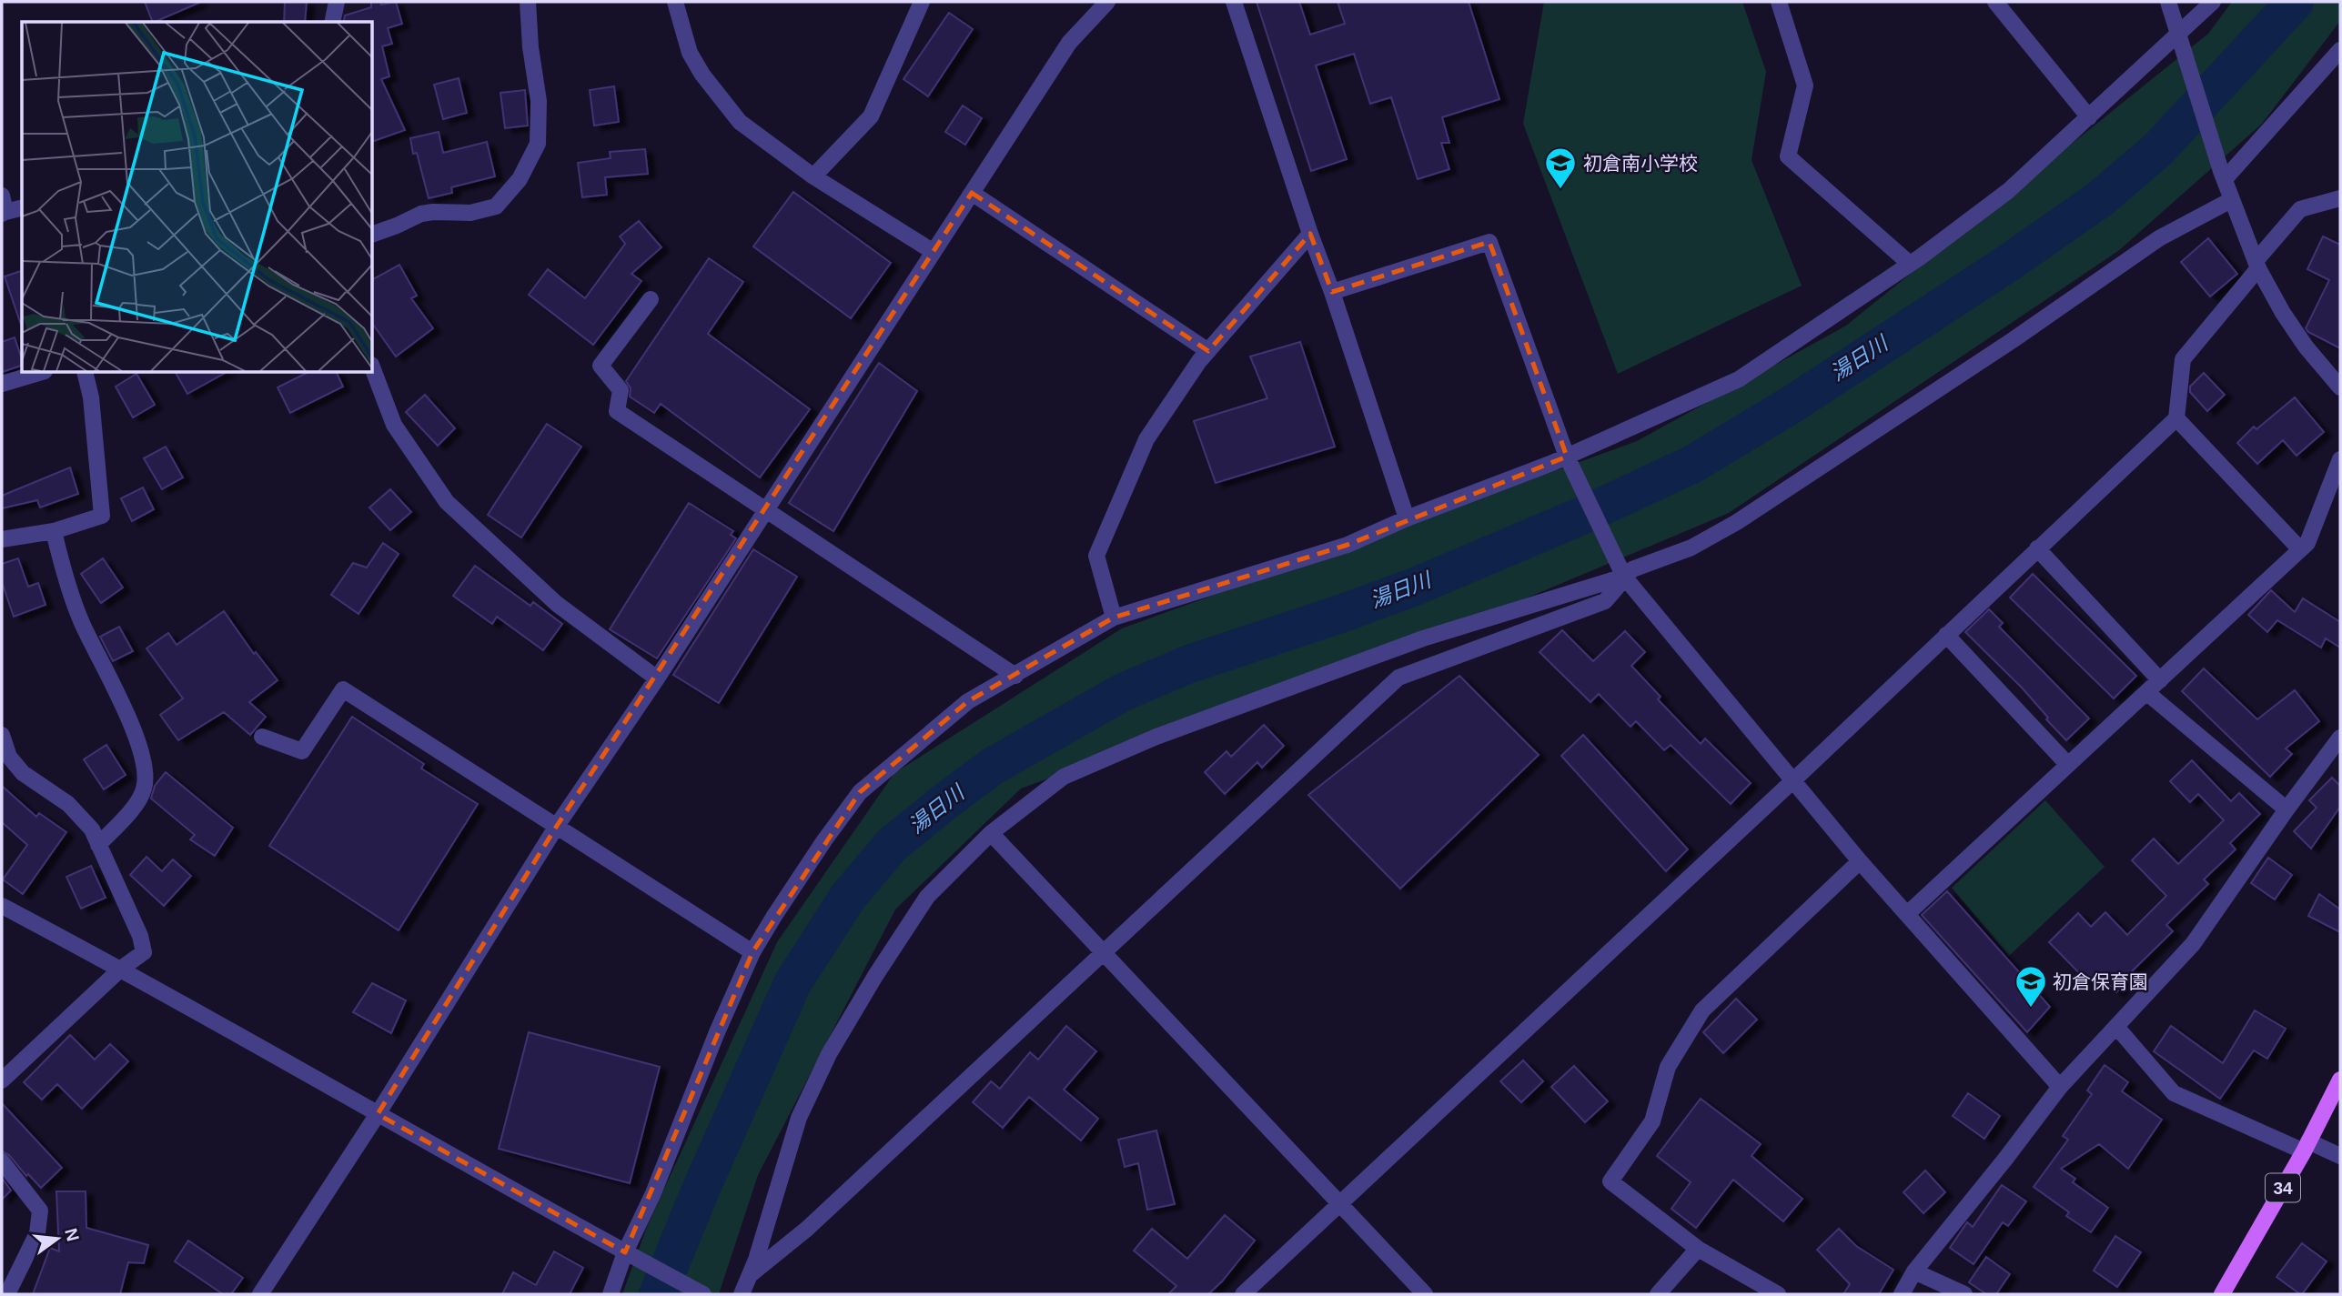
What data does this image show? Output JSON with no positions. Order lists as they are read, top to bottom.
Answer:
{
  "streets": {
    "main road": ["34"]
  },
  "water": ["湯日川"],
  "places": {
    "school or university": ["初倉南小学校", "初倉保育園"]
  },
  "north": "right"
}
